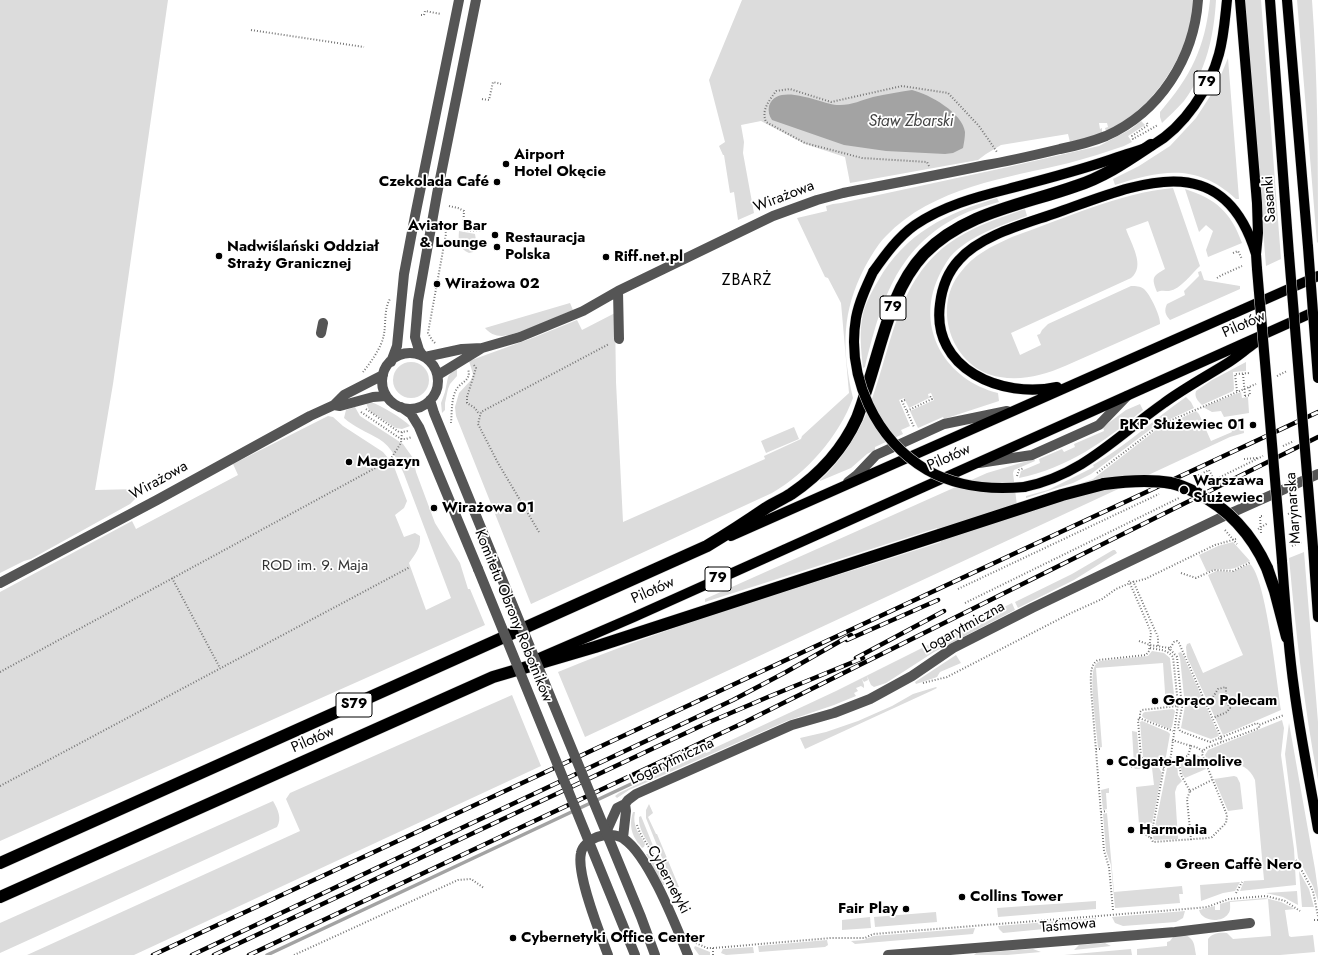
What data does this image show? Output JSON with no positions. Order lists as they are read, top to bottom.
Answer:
{
  "streets": {
    "highway": ["79", "Pilotów", "S79"],
    "main road": ["Sasanki", "Marynarska"],
    "street": [
      "Wirażowa",
      "Komitetu Obrony Robotników",
      "Logarytmiczna",
      "Cybernetyki",
      "Taśmowa"
    ]
  },
  "crossings": [
    ["79", "Pilotów"],
    ["Wirażowa", "Komitetu Obrony Robotników"],
    ["Sasanki", "Marynarska"],
    ["Logarytmiczna", "Cybernetyki"]
  ],
  "districts": ["ZBARŻ"],
  "water": ["Staw Zbarski"],
  "parks": ["ROD im. 9. Maja"],
  "places": [
    "Airport Hotel Okęcie",
    "Czekolada Café",
    "Aviator Bar & Lounge",
    "Restauracja Polska",
    "Nadwiślański Oddział Straży Granicznej",
    "Riff.net.pl",
    "Wirażowa 02",
    "PKP Służewiec 01",
    "Magazyn",
    "Warszawa Służewiec",
    "Wirażowa 01",
    "Gorąco Polecam",
    "Colgate-Palmolive",
    "Harmonia",
    "Green Caffè Nero",
    "Collins Tower",
    "Fair Play",
    "Cybernetyki Office Center"
  ]
}
